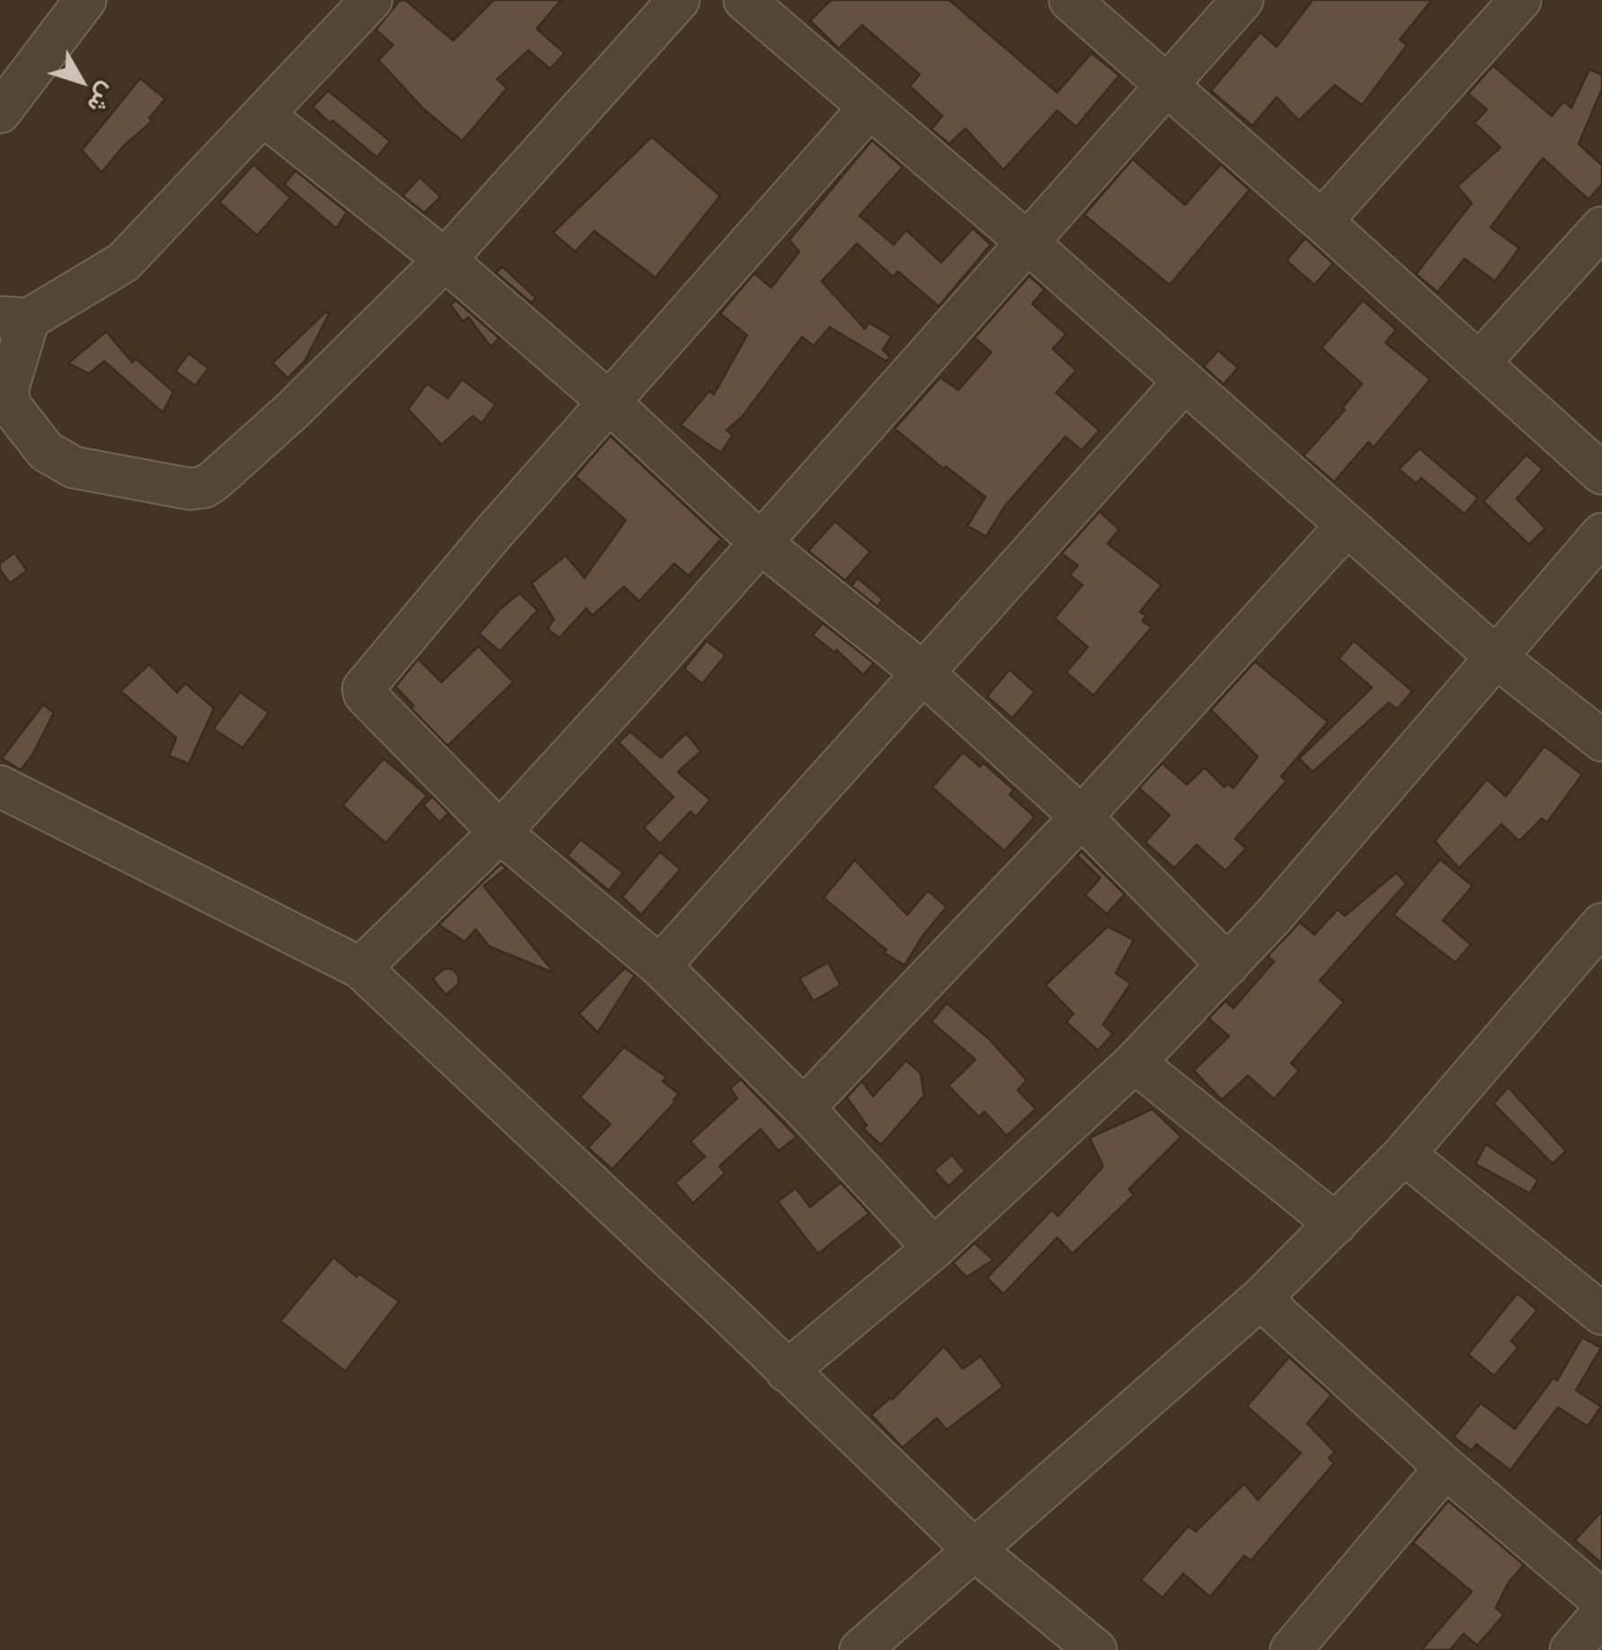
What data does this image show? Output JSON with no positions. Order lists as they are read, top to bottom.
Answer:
{
  "north": "bottom right"
}
